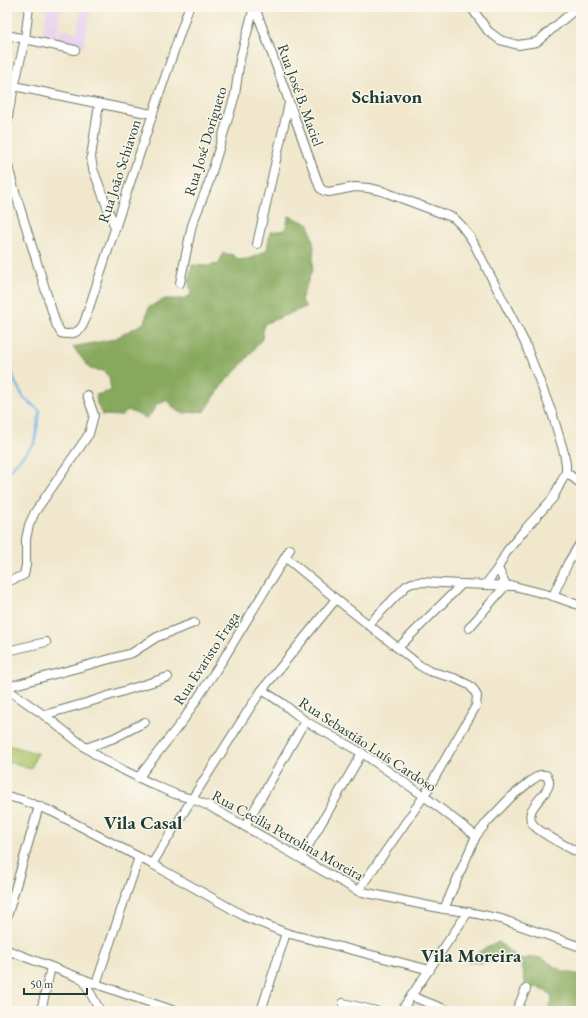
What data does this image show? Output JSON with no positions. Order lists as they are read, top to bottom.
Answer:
{
  "streets": {
    "street": [
      "Rua José B. Maciel",
      "Rua José Dorigueto",
      "Rua João Schiavon",
      "Rua Evaristo Fraga",
      "Rua Sebastião Luís Cardoso",
      "Rua Cecilia Petrolina Moreira"
    ]
  },
  "crossings": [
    ["Rua José B. Maciel", "Rua José Dorigueto"],
    ["Rua Evaristo Fraga", "Rua Cecilia Petrolina Moreira"]
  ],
  "districts": ["Schiavon", "Vila Casal", "Vila Moreira"],
  "scale_bar": "50 m"
}
